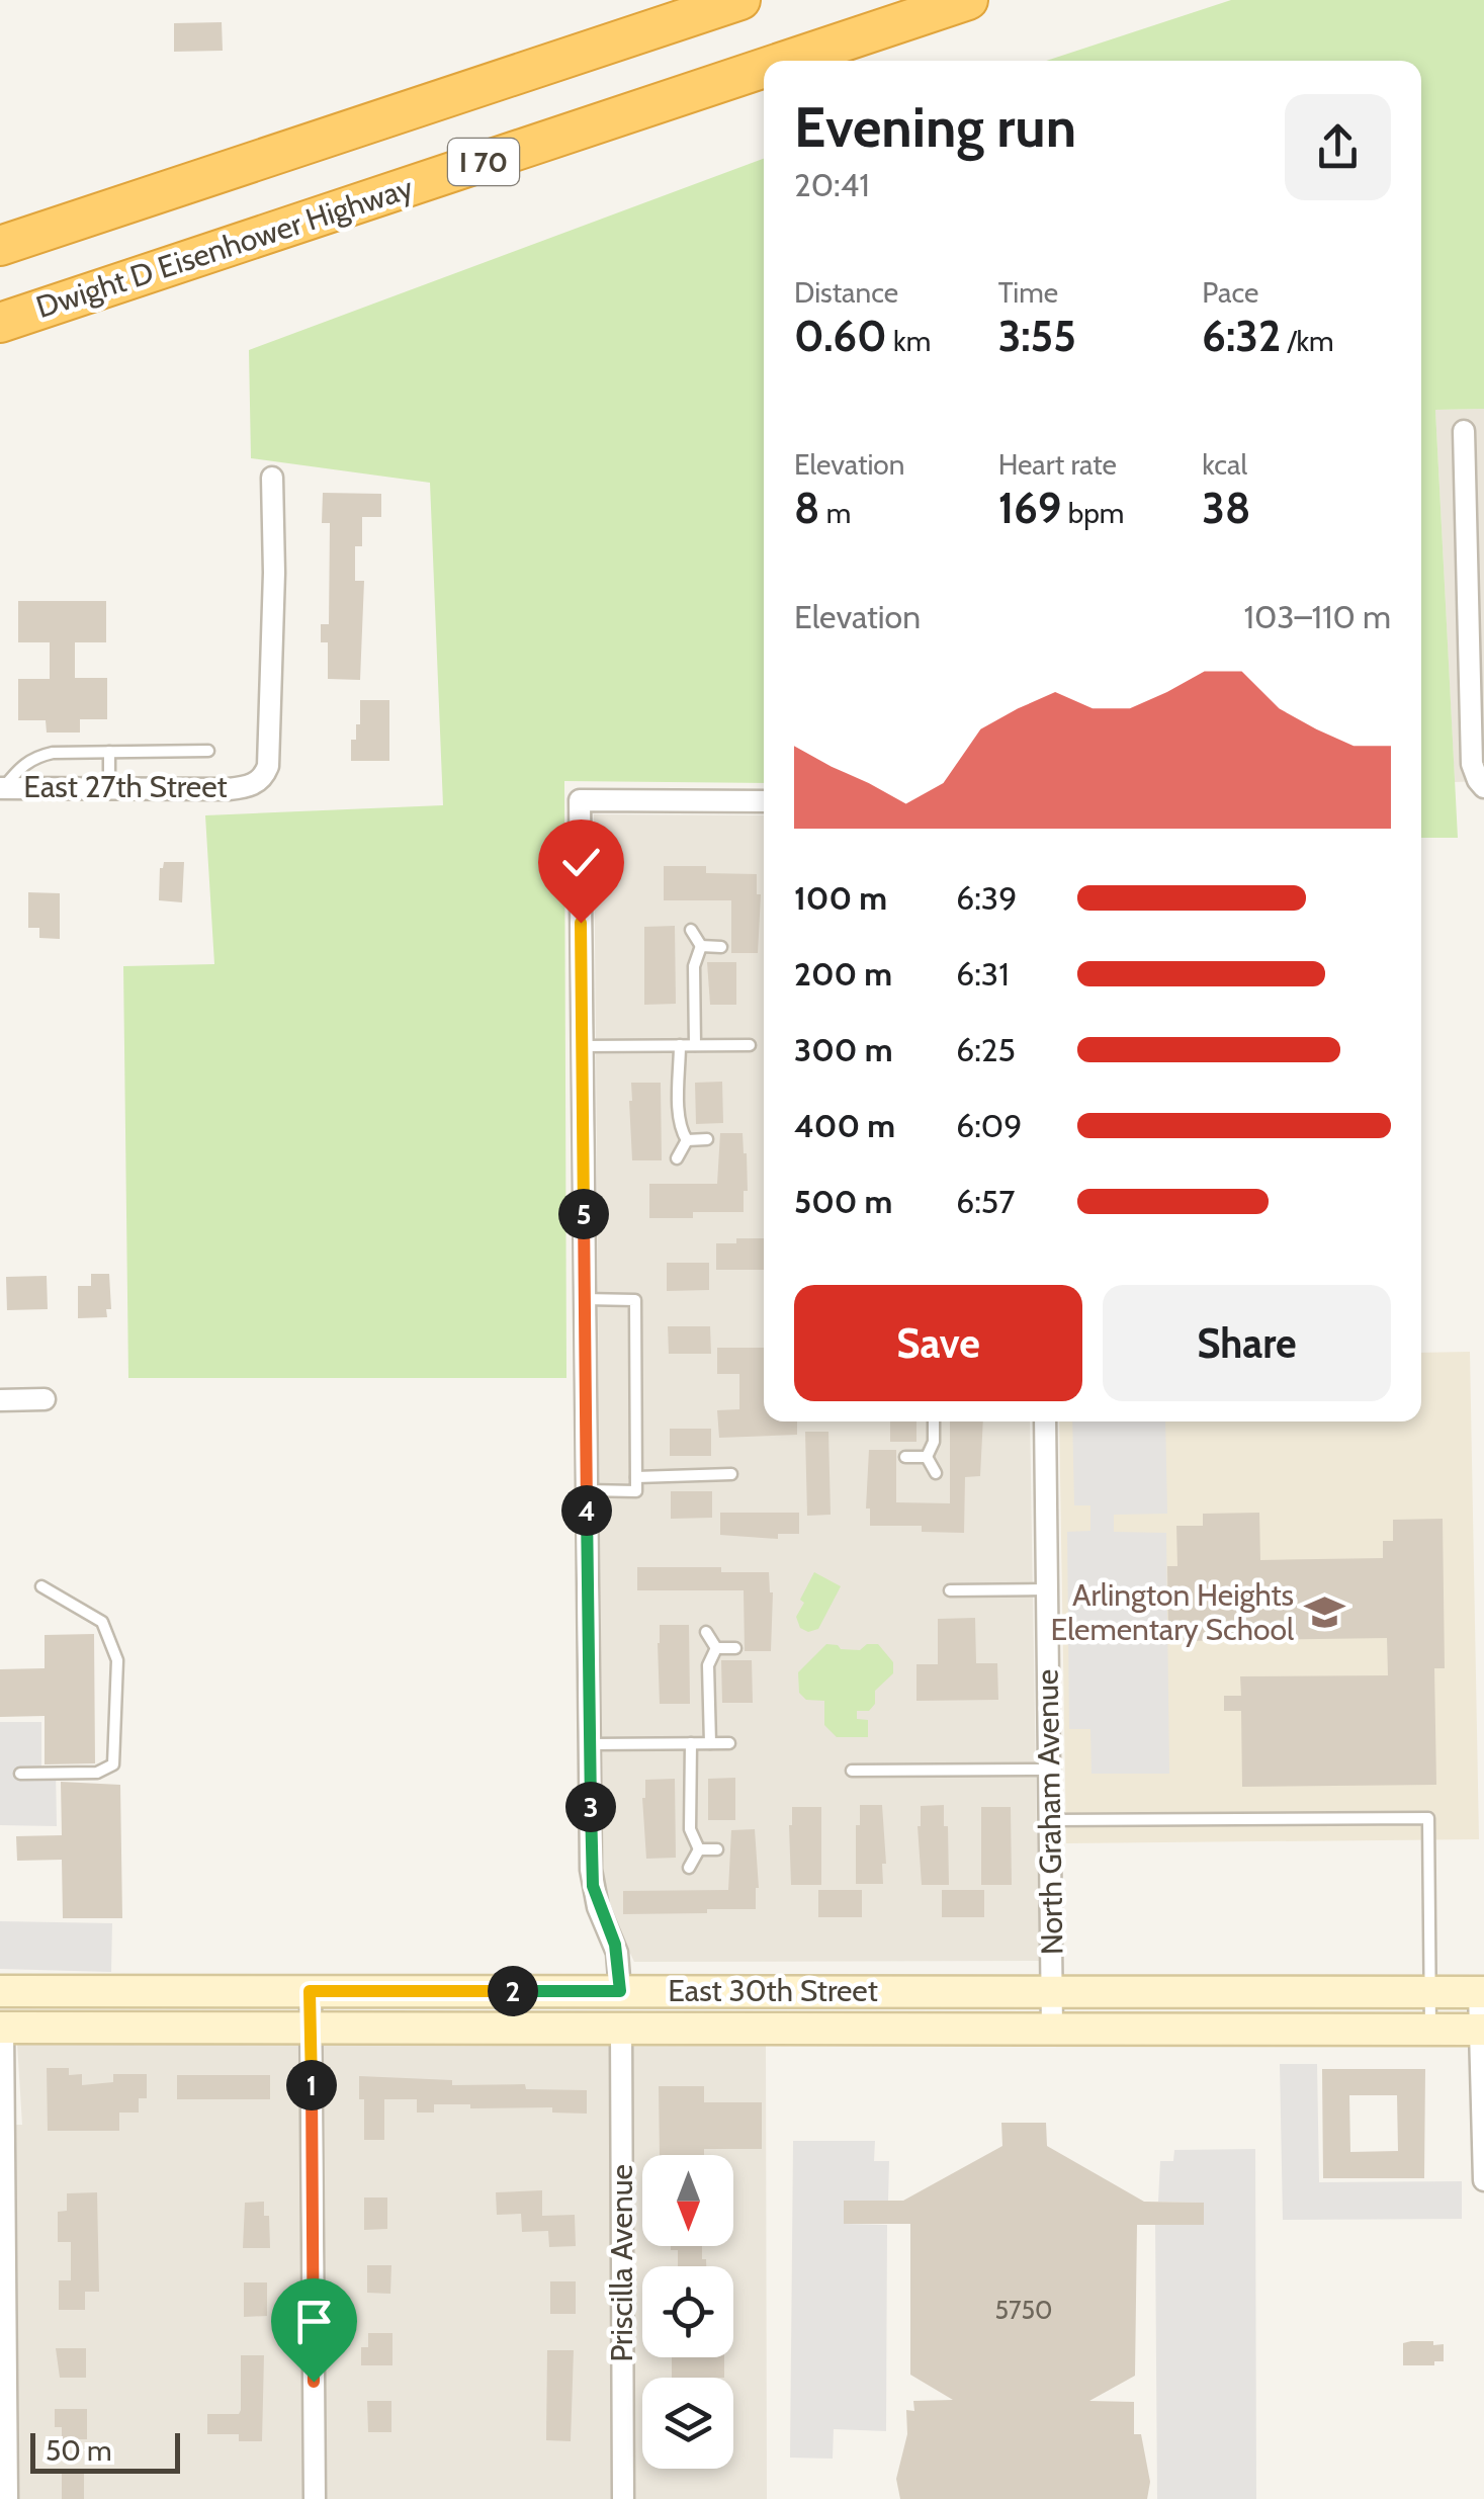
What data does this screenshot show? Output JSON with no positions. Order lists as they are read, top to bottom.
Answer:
{
  "streets": {
    "highway": ["I 70", "Dwight D Eisenhower Highway"],
    "main road": ["East 30th Street"],
    "street": ["East 27th Street", "North Graham Avenue", "Priscilla Avenue"]
  },
  "crossings": [
    ["North Graham Avenue", "East 30th Street"],
    ["East 30th Street", "Priscilla Avenue"]
  ],
  "places": {
    "school or university": ["Arlington Heights Elementary School"]
  },
  "house_numbers": ["5750"],
  "scale_bar": "50 m",
  "north": "bottom",
  "page": {
    "heading": ["Evening run", "20:41"],
    "stats": [
      ["Distance", "0.60 km"],
      ["Time", "3:55"],
      ["Pace", "6:32 /km"],
      ["Elevation", "8 m"],
      ["Heart rate", "169 bpm"],
      ["kcal", "38"]
    ],
    "chart": ["Elevation", "103–110 m"],
    "list": [
      {
        "name": "100 m",
        "note": "6:39"
      },
      {
        "name": "200 m",
        "note": "6:31"
      },
      {
        "name": "300 m",
        "note": "6:25"
      },
      {
        "name": "400 m",
        "note": "6:09"
      },
      {
        "name": "500 m",
        "note": "6:57"
      }
    ],
    "pins": [
      "5",
      "4",
      "3",
      "2",
      "1"
    ],
    "buttons": ["Save", "Share"],
    "scale": "50 m"
  }
}
